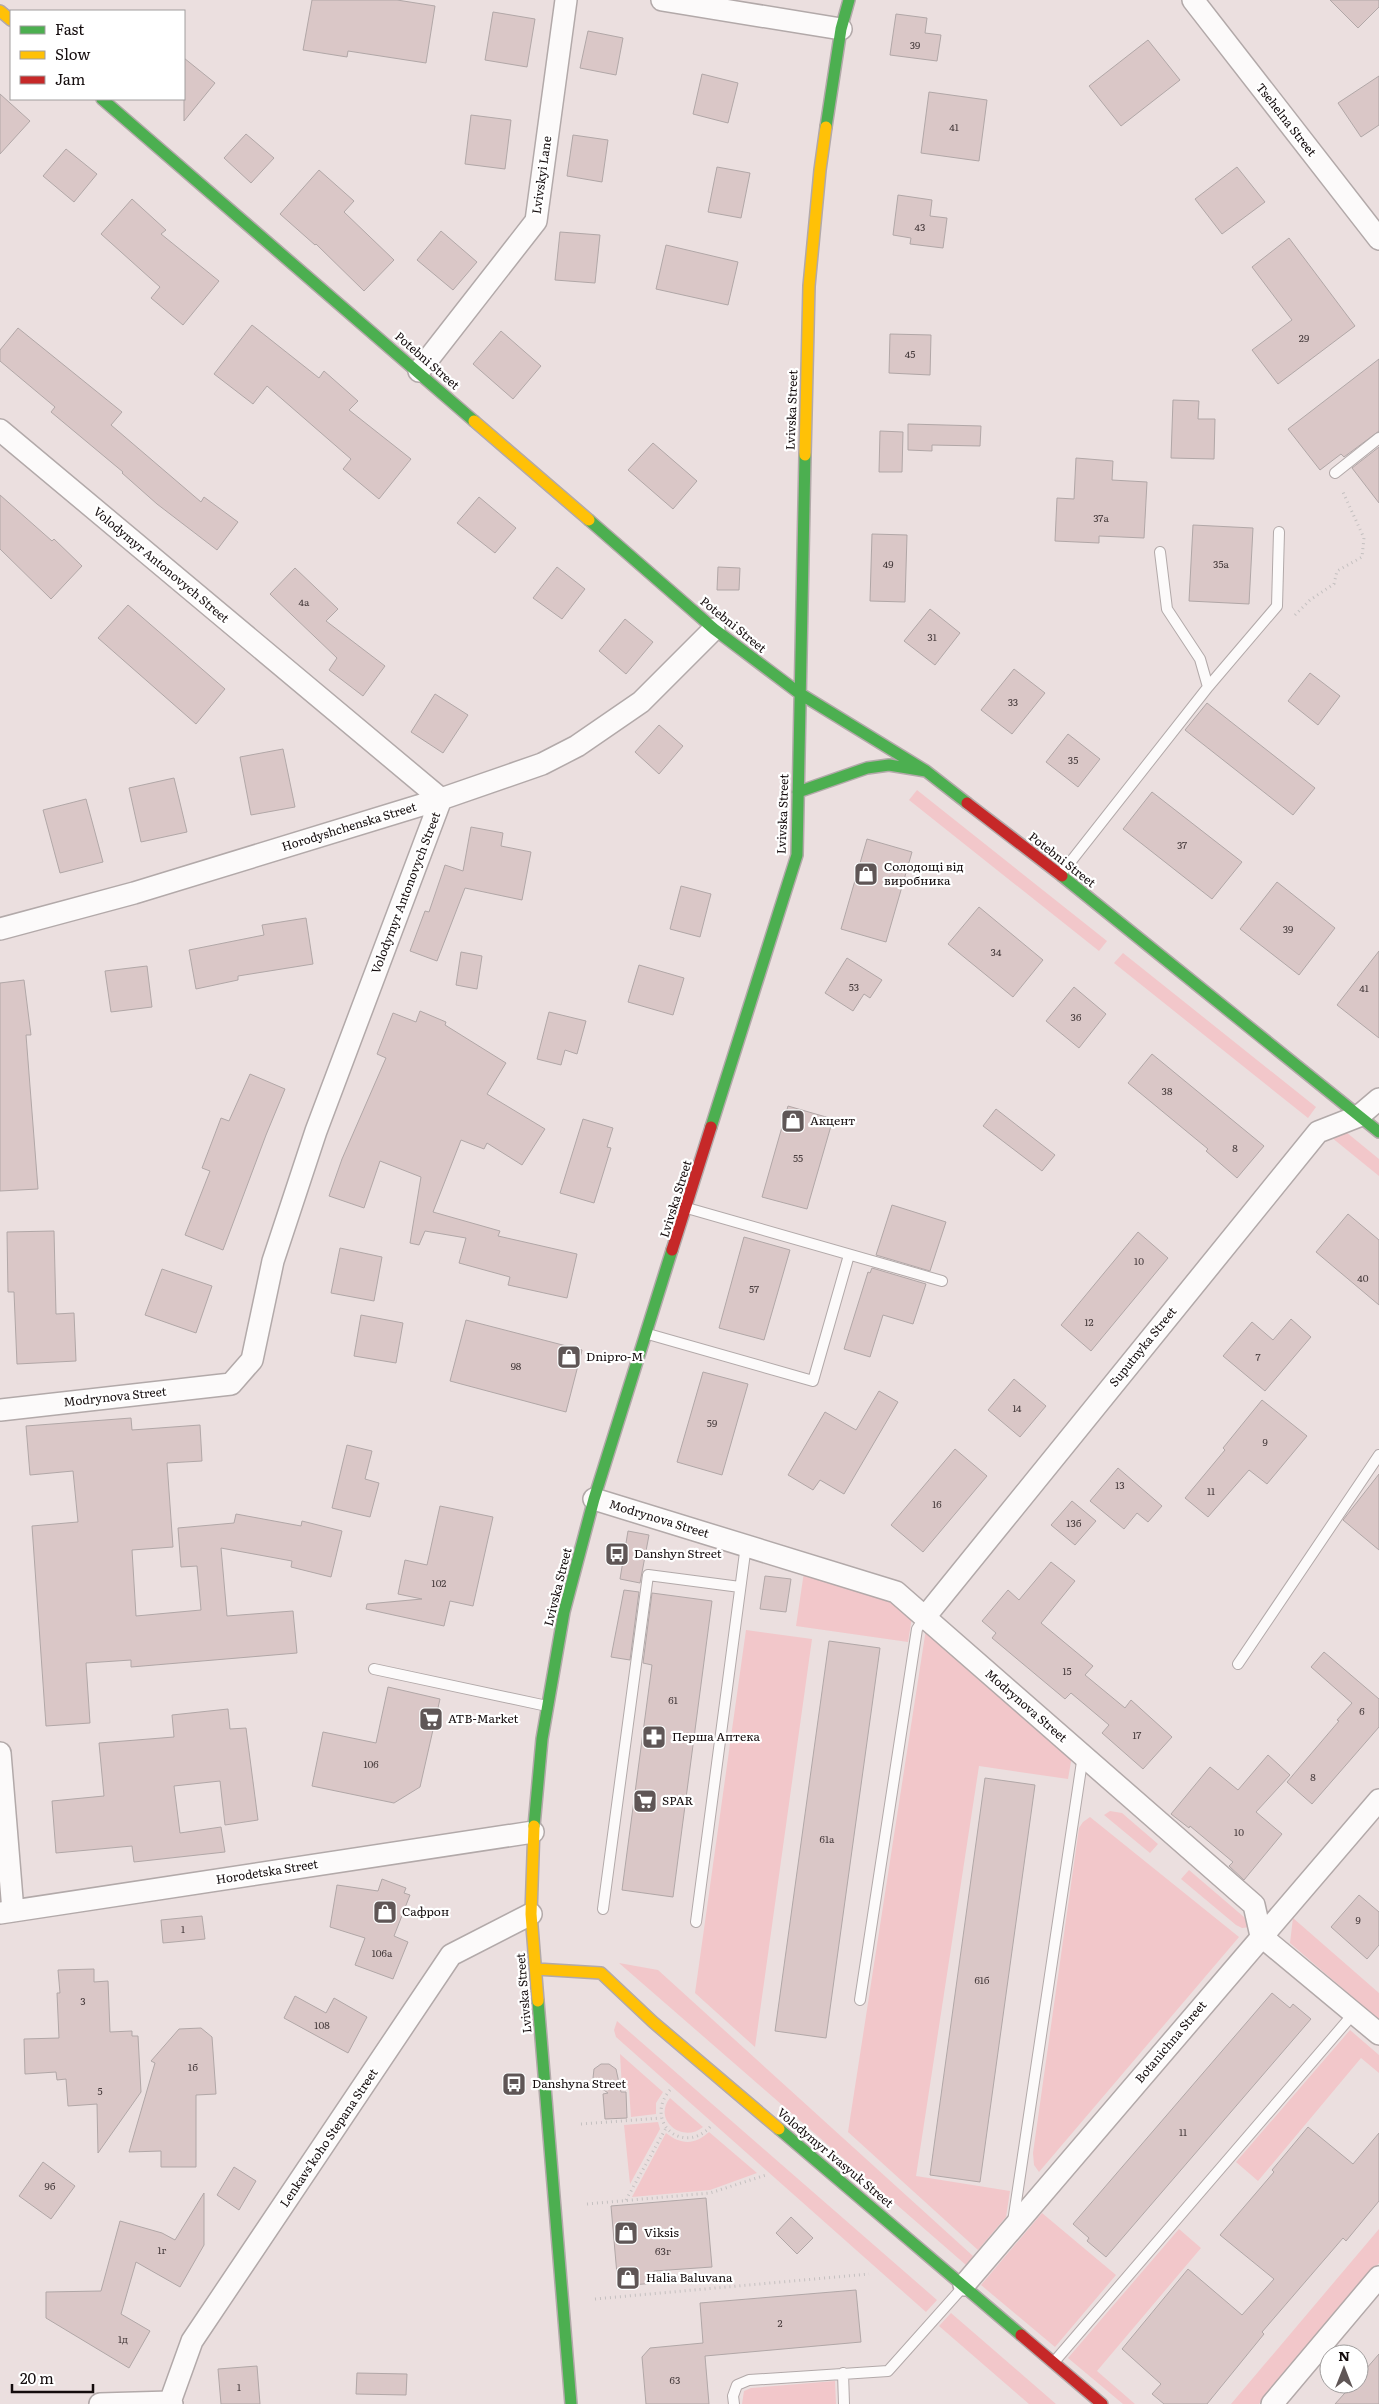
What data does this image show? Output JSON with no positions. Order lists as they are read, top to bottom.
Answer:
{
  "streets": {
    "main road": ["Potebni Street", "Lvivska Street", "Volodymyr Ivasyuk Street"],
    "street": [
      "Tsehelna Street",
      "Lvivskyi Lane",
      "Volodymyr Antonovych Street",
      "Horodyshchenska Street",
      "Suputnyka Street",
      "Modrynova Street",
      "Horodetska Street",
      "Botanichna Street",
      "Lenkavsʹkoho Stepana Street"
    ]
  },
  "crossings": [
    ["Lvivskyi Lane", "Potebni Street"],
    ["Potebni Street", "Lvivska Street"],
    ["Potebni Street", "Horodyshchenska Street"],
    ["Potebni Street", "Suputnyka Street"],
    ["Lvivska Street", "Modrynova Street"],
    ["Lvivska Street", "Horodetska Street"],
    ["Lvivska Street", "Lenkavsʹkoho Stepana Street"],
    ["Lvivska Street", "Volodymyr Ivasyuk Street"],
    ["Volodymyr Antonovych Street", "Horodyshchenska Street"],
    ["Volodymyr Antonovych Street", "Modrynova Street"],
    ["Suputnyka Street", "Modrynova Street"],
    ["Modrynova Street", "Botanichna Street"],
    ["Botanichna Street", "Volodymyr Ivasyuk Street"]
  ],
  "places": {
    "shop": [
      "Солодощі від виробника",
      "Акцент",
      "Dnipro-M",
      "Сафрон",
      "Viksis",
      "Halia Baluvana"
    ],
    "bus stop": ["Danshyn Street", "Danshyna Street"],
    "supermarket": ["ATB-Market", "SPAR"],
    "pharmacy": ["Перша Аптека"]
  },
  "house_numbers": [
    "39",
    "41",
    "43",
    "29",
    "45",
    "37а",
    "49",
    "35а",
    "4а",
    "31",
    "33",
    "35",
    "37",
    "39",
    "34",
    "53",
    "41",
    "36",
    "38",
    "8",
    "55",
    "10",
    "40",
    "57",
    "12",
    "7",
    "98",
    "14",
    "59",
    "9",
    "13",
    "11",
    "16",
    "13б",
    "102",
    "15",
    "61",
    "6",
    "17",
    "106",
    "8",
    "10",
    "61а",
    "9",
    "1",
    "106а",
    "61б",
    "3",
    "108",
    "1б",
    "5",
    "11",
    "9б",
    "1г",
    "63г",
    "2",
    "1д",
    "63",
    "1"
  ],
  "legend": ["Fast", "Slow", "Jam"],
  "scale_bar": "20 m",
  "north": "top"
}
